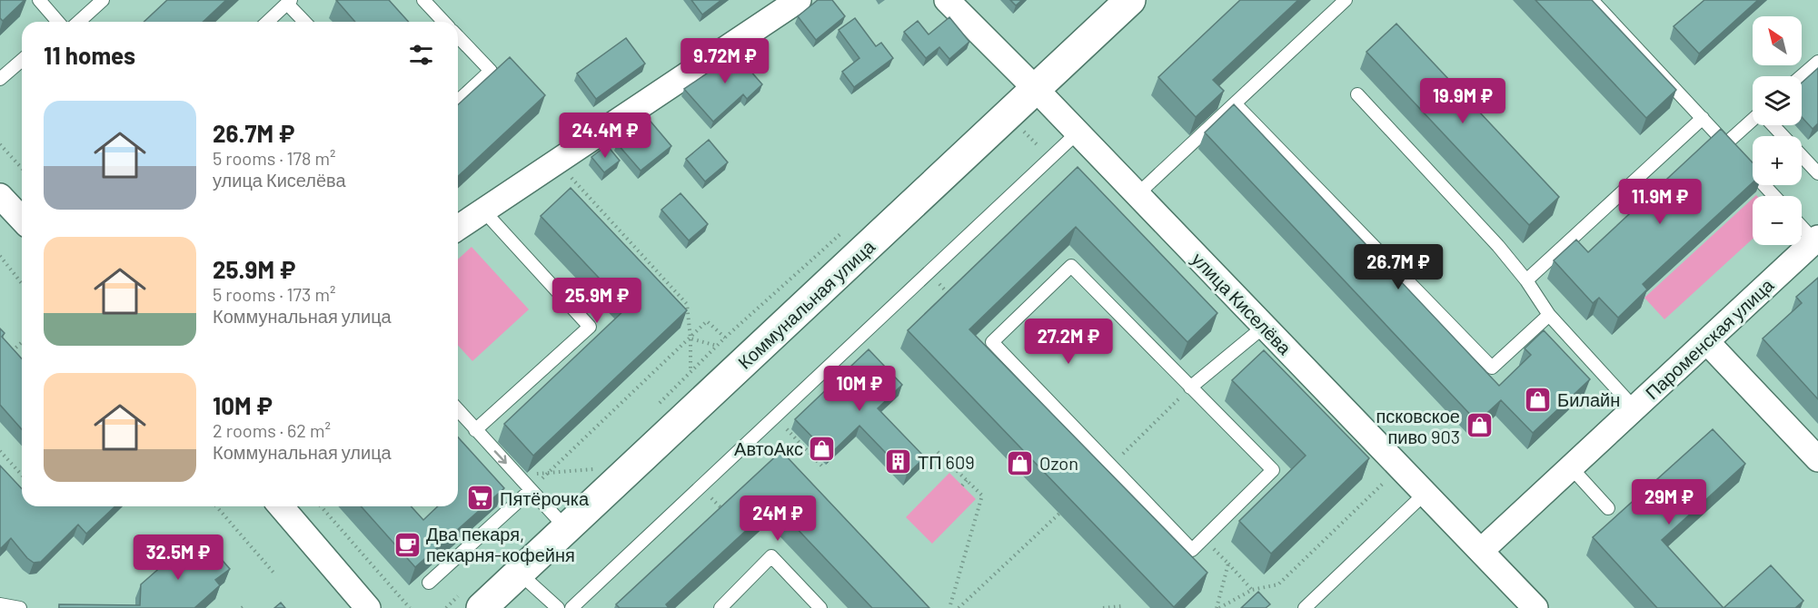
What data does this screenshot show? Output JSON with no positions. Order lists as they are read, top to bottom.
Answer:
{
  "streets": {
    "main road": ["Коммунальная улица"],
    "street": ["улица Киселёва", "Пароменская улица"]
  },
  "crossings": [
    ["улица Киселёва", "Коммунальная улица"],
    ["улица Киселёва", "Пароменская улица"]
  ],
  "places": {
    "shop": [
      "Билайн",
      "псковское пиво 903",
      "АвтоАкс",
      "Ozon"
    ],
    "building": ["ТП 609"],
    "supermarket": ["Пятёрочка"],
    "cafe": ["Два пекаря, пекарня-кофейня"]
  },
  "north": "top left",
  "page": {
    "map_buttons": ["+", "−"],
    "heading": "11 homes",
    "price": [
      "9.72M ₽",
      "19.9M ₽",
      "24.4M ₽",
      "11.9M ₽",
      "26.7M ₽",
      "25.9M ₽",
      "27.2M ₽",
      "10M ₽",
      "29M ₽",
      "24M ₽",
      "32.5M ₽"
    ],
    "list": [
      {
        "name": "26.7M ₽",
        "note": "5 rooms · 178 m² · улица Киселёва"
      },
      {
        "name": "25.9M ₽",
        "note": "5 rooms · 173 m² · Коммунальная улица"
      },
      {
        "name": "10M ₽",
        "note": "2 rooms · 62 m² · Коммунальная улица"
      }
    ]
  }
}
